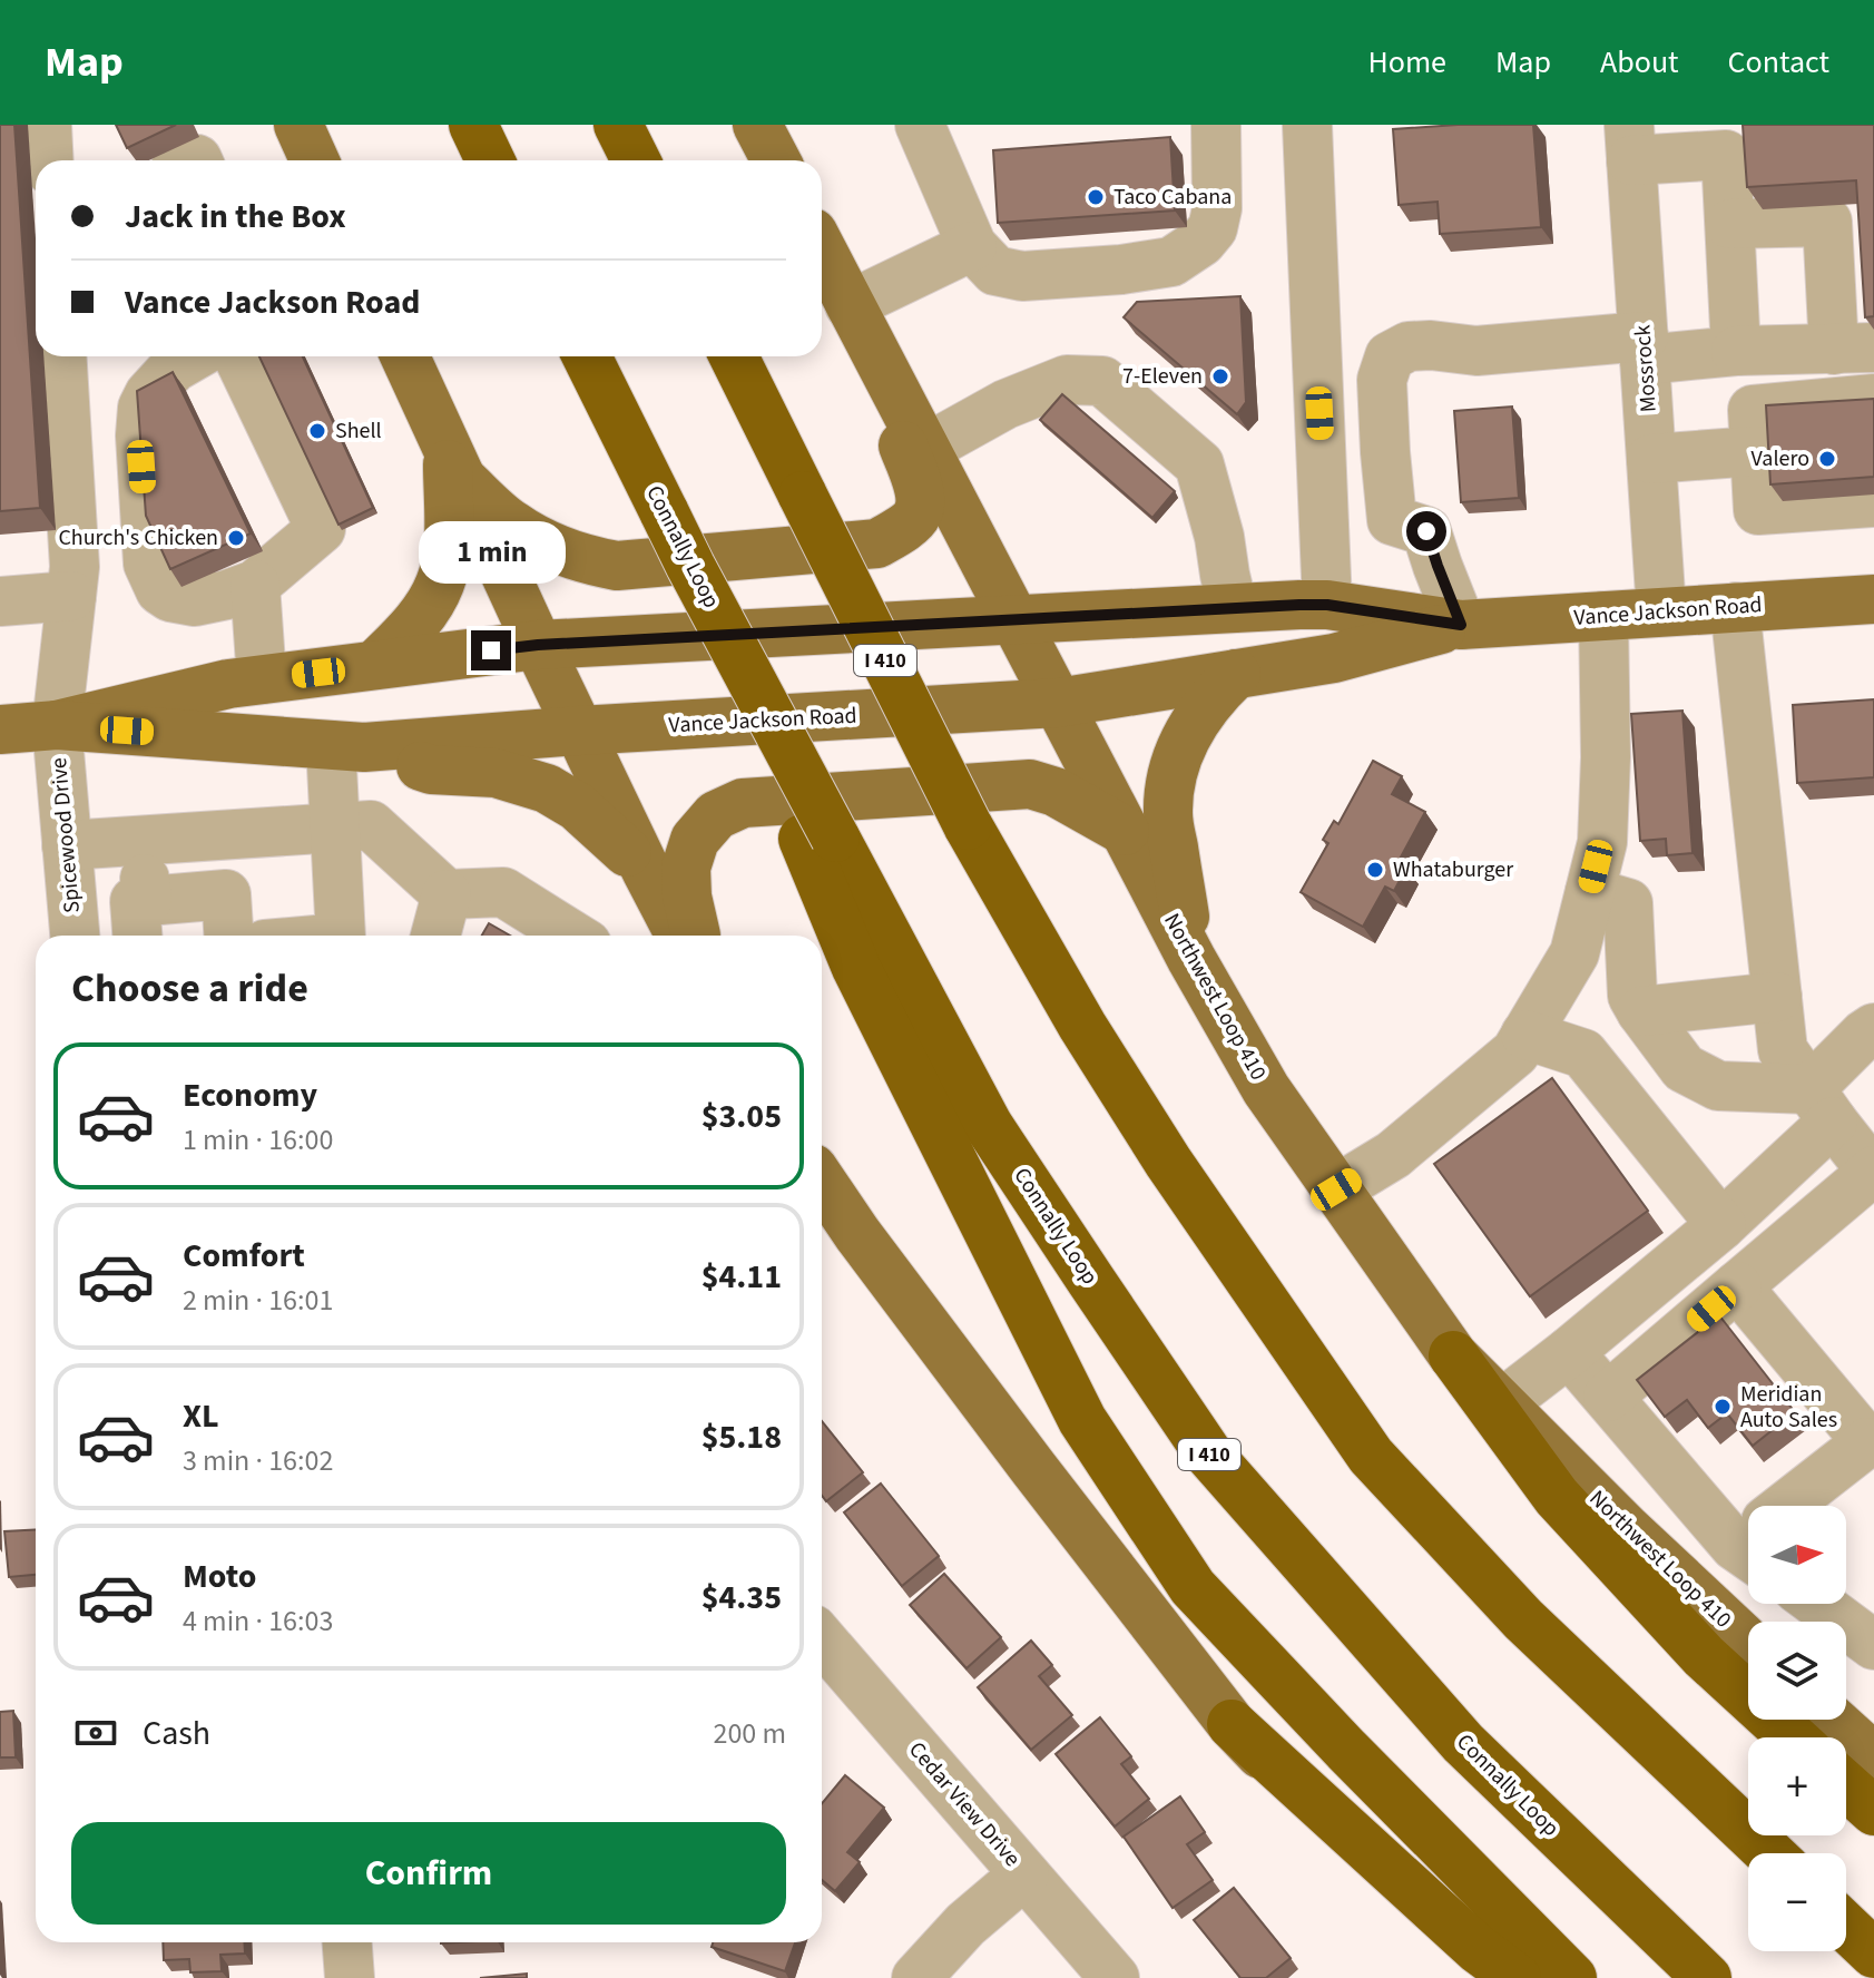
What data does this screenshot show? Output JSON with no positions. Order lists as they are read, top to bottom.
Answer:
{
  "streets": {
    "highway": ["Connally Loop", "I 410"],
    "main road": ["Vance Jackson Road", "Northwest Loop 410"],
    "street": ["Mossrock", "Spicewood Drive", "Cedar View Drive"]
  },
  "crossings": [
    ["Mossrock", "Vance Jackson Road"],
    ["Vance Jackson Road", "Spicewood Drive"],
    ["Vance Jackson Road", "Northwest Loop 410"]
  ],
  "places": [
    "Taco Cabana",
    "7-Eleven",
    "Shell",
    "Valero",
    "Church's Chicken",
    "Whataburger",
    "Meridian Auto Sales"
  ],
  "north": "right",
  "page": {
    "header": "Map",
    "nav": [
      "Home",
      "Map",
      "About",
      "Contact"
    ],
    "banner": ["Jack in the Box", "Vance Jackson Road"],
    "bubble": "1 min",
    "heading": "Choose a ride",
    "list": [
      {
        "name": "Economy",
        "note": "1 min · 16:00",
        "value": "$3.05"
      },
      {
        "name": "Comfort",
        "note": "2 min · 16:01",
        "value": "$4.11"
      },
      {
        "name": "XL",
        "note": "3 min · 16:02",
        "value": "$5.18"
      },
      {
        "name": "Moto",
        "note": "4 min · 16:03",
        "value": "$4.35"
      }
    ],
    "map_buttons": ["+", "−"],
    "pay": ["Cash", "200 m"],
    "buttons": "Confirm"
  }
}
